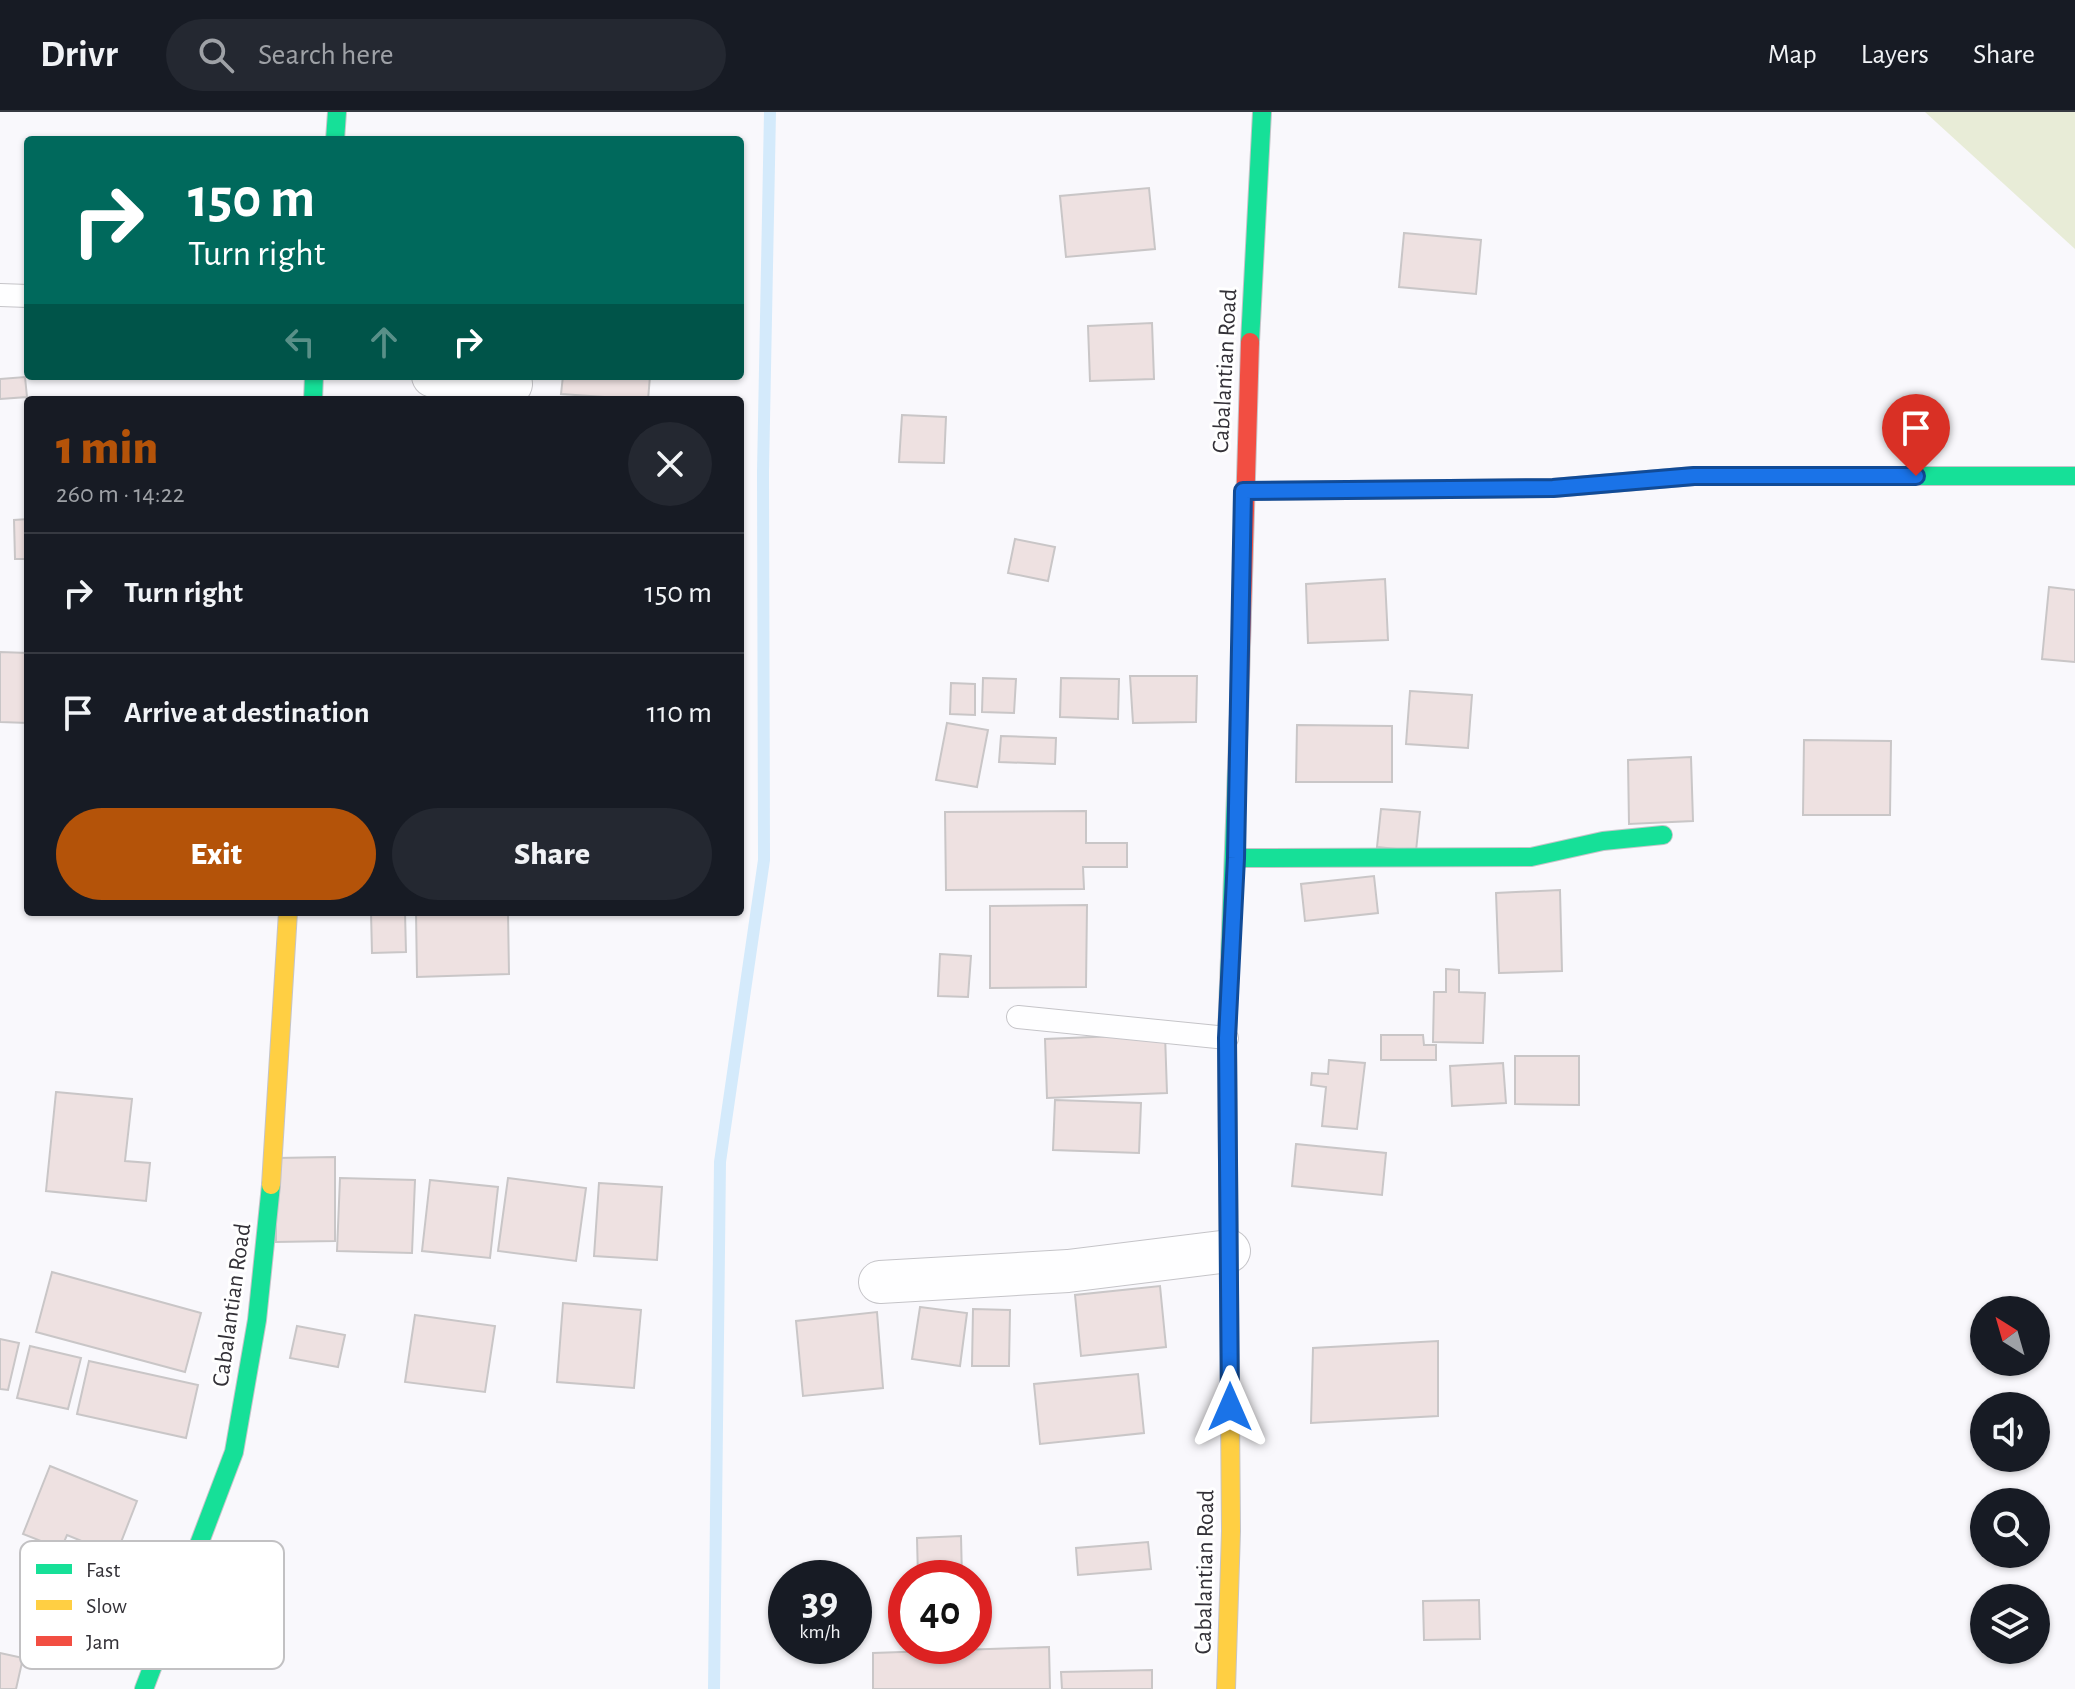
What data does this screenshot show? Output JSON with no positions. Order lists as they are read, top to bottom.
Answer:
{
  "streets": {
    "street": ["Cabalantian Road"]
  },
  "legend": ["Fast", "Slow", "Jam"],
  "north": "top left",
  "page": {
    "header": "Drivr",
    "search": "Search here",
    "nav": ["Map", "Layers", "Share"],
    "turn": ["150 m", "Turn right"],
    "heading": ["1 min", "260 m · 14:22"],
    "list": [
      {
        "name": "Turn right",
        "value": "150 m"
      },
      {
        "name": "Arrive at destination",
        "value": "110 m"
      }
    ],
    "buttons": ["Exit", "Share"],
    "speed": "39 km/h",
    "limit": "40"
  }
}
